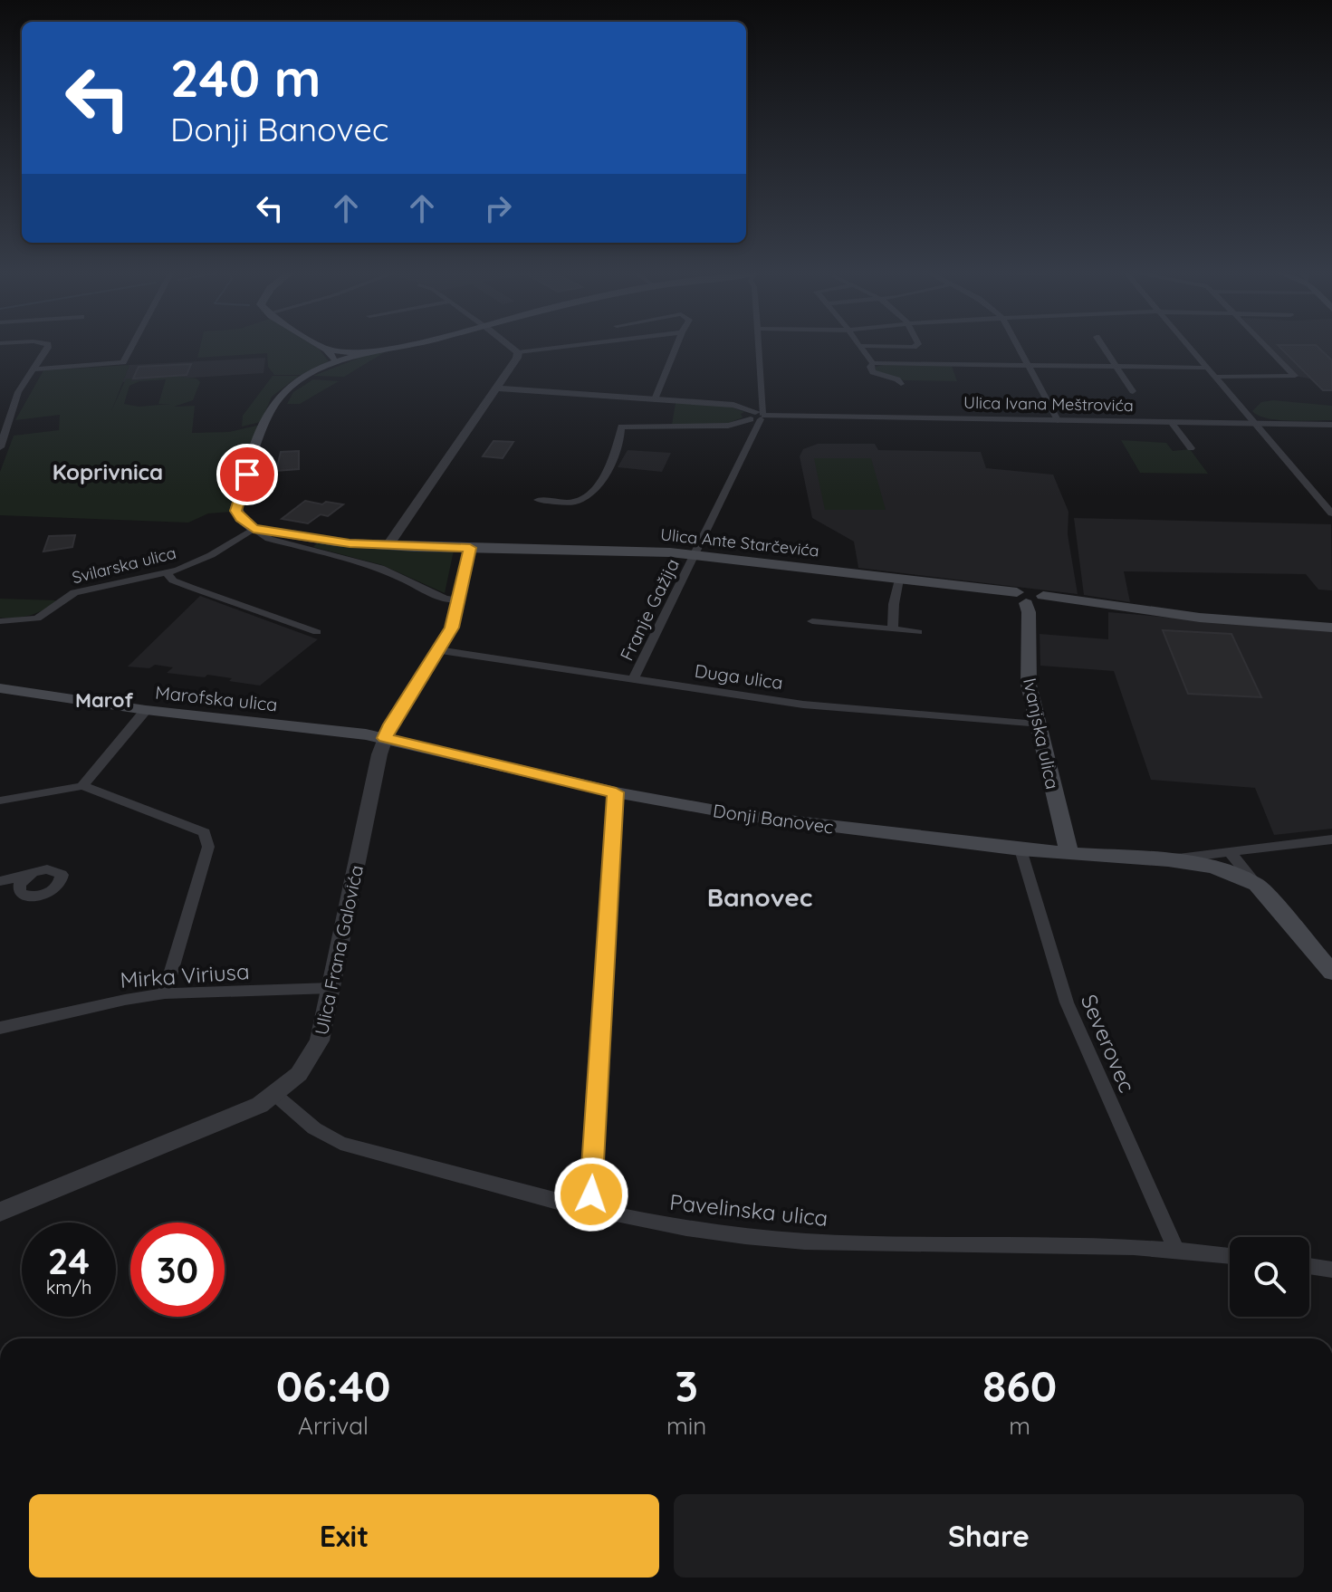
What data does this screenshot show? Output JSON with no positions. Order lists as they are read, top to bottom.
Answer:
{
  "streets": {
    "main road": [
      "Ulica Ante Starčevića",
      "Marofska ulica",
      "Ivanjska ulica",
      "Donji Banovec"
    ],
    "street": [
      "Ulica Ivana Meštrovića",
      "Svilarska ulica",
      "Franje Gažija",
      "Duga ulica",
      "Ulica Frana Galovića",
      "Mirka Viriusa",
      "Severovec",
      "Pavelinska ulica"
    ]
  },
  "crossings": [
    ["Ulica Ivana Meštrovića", "Franje Gažija"],
    ["Ulica Ante Starčevića", "Svilarska ulica"],
    ["Ulica Ante Starčevića", "Franje Gažija"],
    ["Ulica Ante Starčevića", "Ivanjska ulica"],
    ["Ulica Ante Starčevića", "Ulica Frana Galovića"],
    ["Franje Gažija", "Duga ulica"],
    ["Duga ulica", "Ivanjska ulica"],
    ["Duga ulica", "Ulica Frana Galovića"],
    ["Marofska ulica", "Donji Banovec"],
    ["Marofska ulica", "Ulica Frana Galovića"],
    ["Ivanjska ulica", "Donji Banovec"],
    ["Donji Banovec", "Ulica Frana Galovića"],
    ["Donji Banovec", "Severovec"],
    ["Ulica Frana Galovića", "Mirka Viriusa"],
    ["Ulica Frana Galovića", "Pavelinska ulica"],
    ["Severovec", "Pavelinska ulica"]
  ],
  "districts": ["Koprivnica", "Marof", "Banovec"],
  "page": {
    "turn": ["240 m", "Donji Banovec"],
    "speed": "24 km/h",
    "limit": "30",
    "eta": [
      "06:40",
      "Arrival",
      "3",
      "min",
      "860",
      "m"
    ],
    "buttons": ["Exit", "Share"]
  }
}
